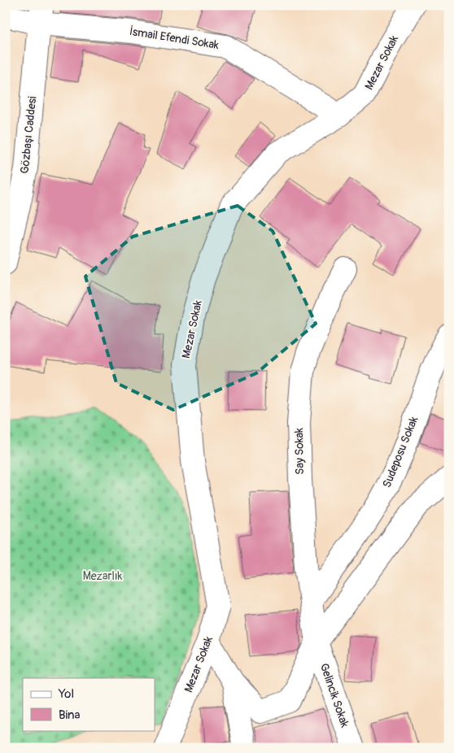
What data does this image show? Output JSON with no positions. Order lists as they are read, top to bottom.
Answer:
{
  "streets": {
    "street": [
      "İsmail Efendi Sokak",
      "Mezar Sokak",
      "Gözbaşı Caddesi",
      "Say Sokak",
      "Sudeposu Sokak",
      "Gelincik Sokak"
    ]
  },
  "crossings": [
    ["İsmail Efendi Sokak", "Mezar Sokak"],
    ["İsmail Efendi Sokak", "Gözbaşı Caddesi"],
    ["Say Sokak", "Sudeposu Sokak"],
    ["Say Sokak", "Gelincik Sokak"]
  ],
  "parks": ["Mezarlık"],
  "legend": ["Yol", "Bina"]
}
